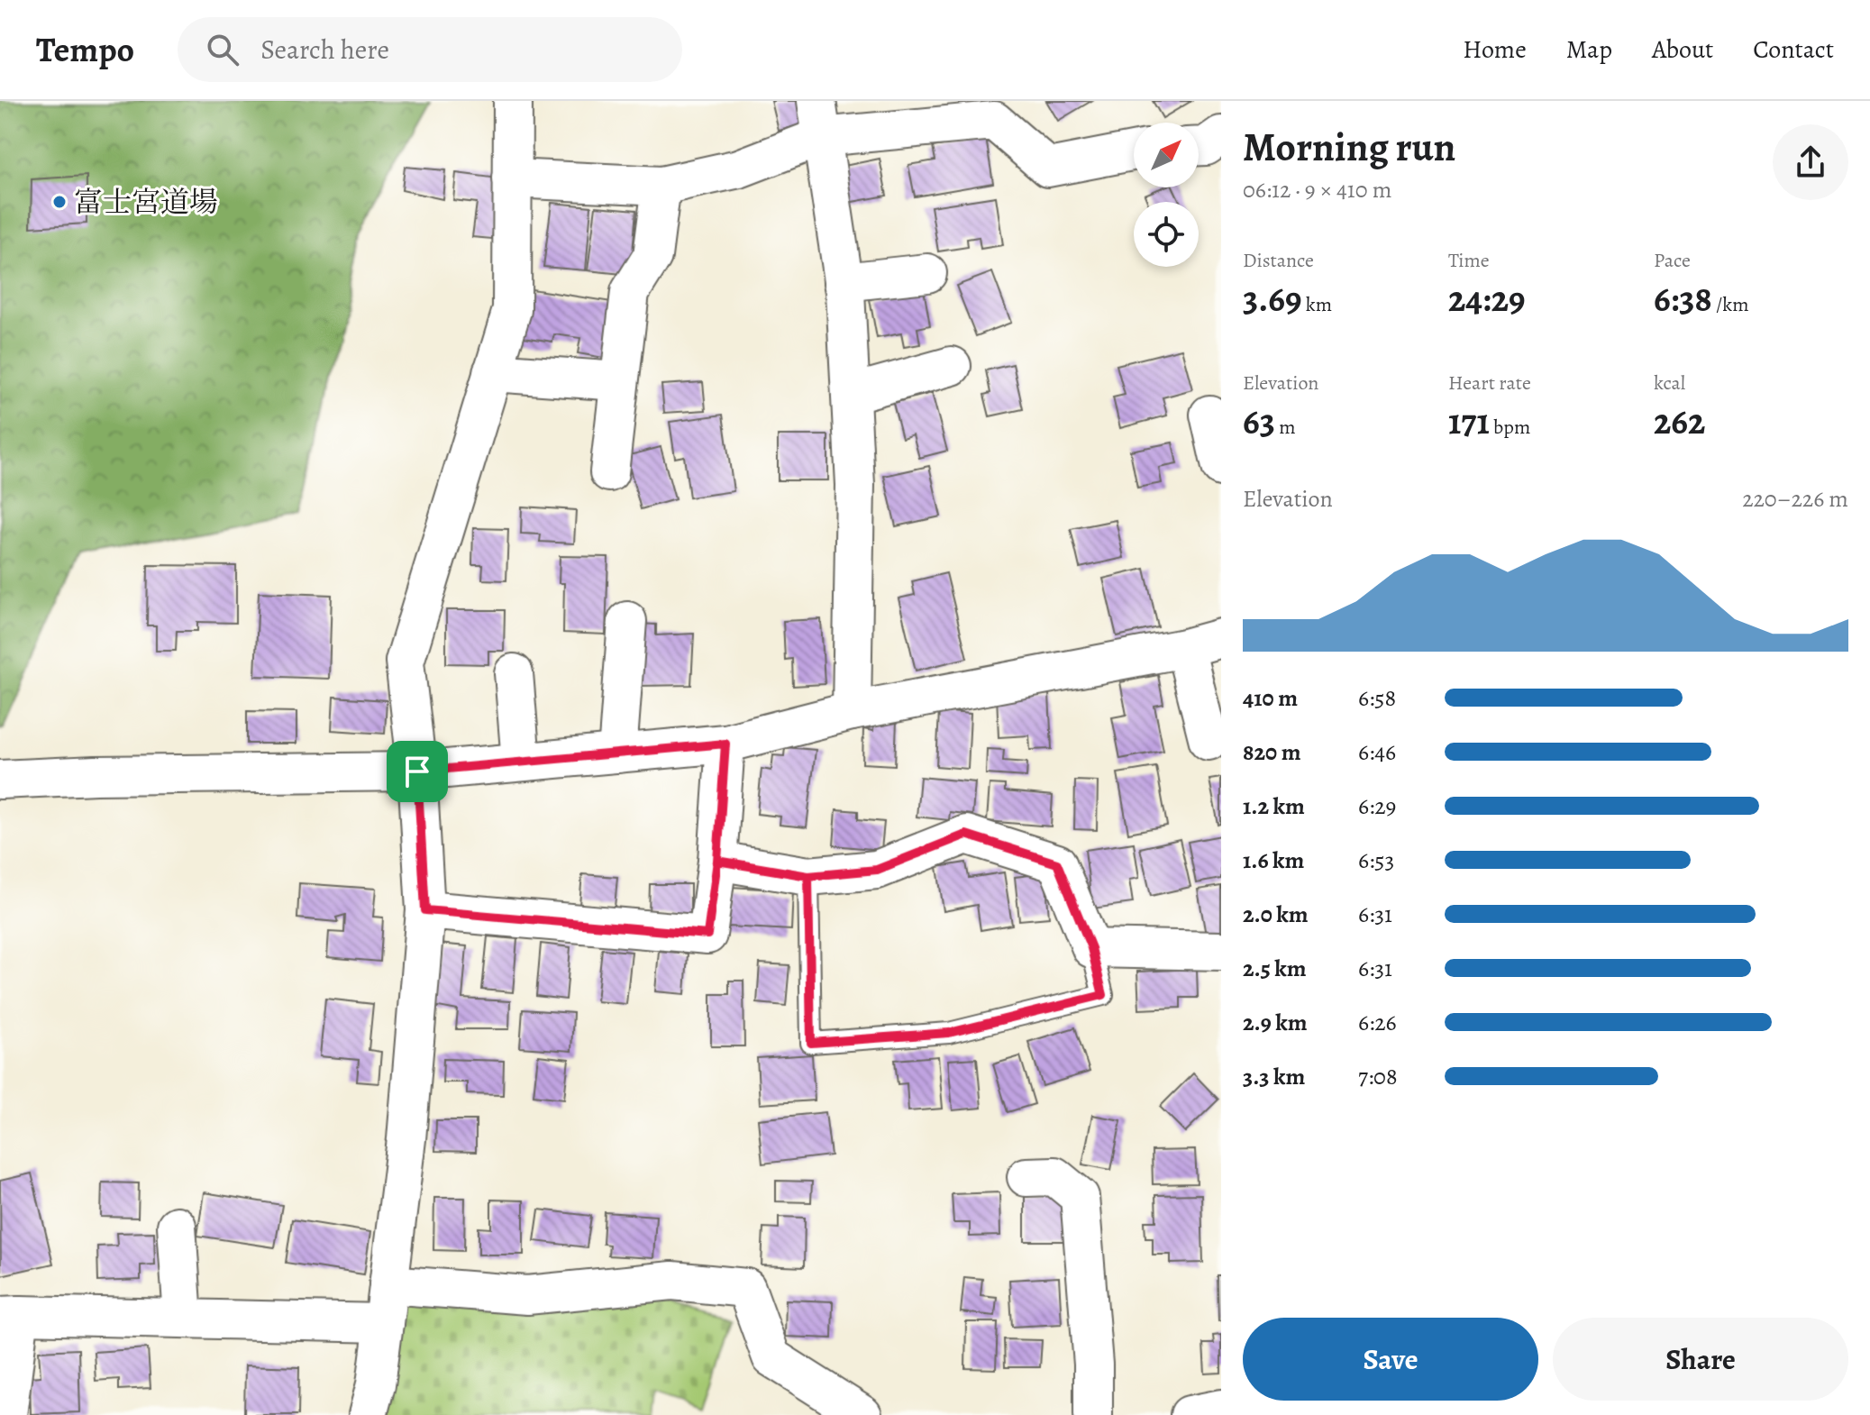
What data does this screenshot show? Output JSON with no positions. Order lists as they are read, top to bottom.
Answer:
{
  "places": ["富士宮道場"],
  "north": "top right",
  "page": {
    "header": "Tempo",
    "search": "Search here",
    "nav": [
      "Home",
      "Map",
      "About",
      "Contact"
    ],
    "heading": ["Morning run", "06:12 · 9 × 410 m"],
    "stats": [
      ["Distance", "3.69 km"],
      ["Time", "24:29"],
      ["Pace", "6:38 /km"],
      ["Elevation", "63 m"],
      ["Heart rate", "171 bpm"],
      ["kcal", "262"]
    ],
    "chart": ["Elevation", "220–226 m"],
    "list": [
      {
        "name": "410 m",
        "note": "6:58"
      },
      {
        "name": "820 m",
        "note": "6:46"
      },
      {
        "name": "1.2 km",
        "note": "6:29"
      },
      {
        "name": "1.6 km",
        "note": "6:53"
      },
      {
        "name": "2.0 km",
        "note": "6:31"
      },
      {
        "name": "2.5 km",
        "note": "6:31"
      },
      {
        "name": "2.9 km",
        "note": "6:26"
      },
      {
        "name": "3.3 km",
        "note": "7:08"
      }
    ],
    "buttons": ["Save", "Share"]
  }
}
